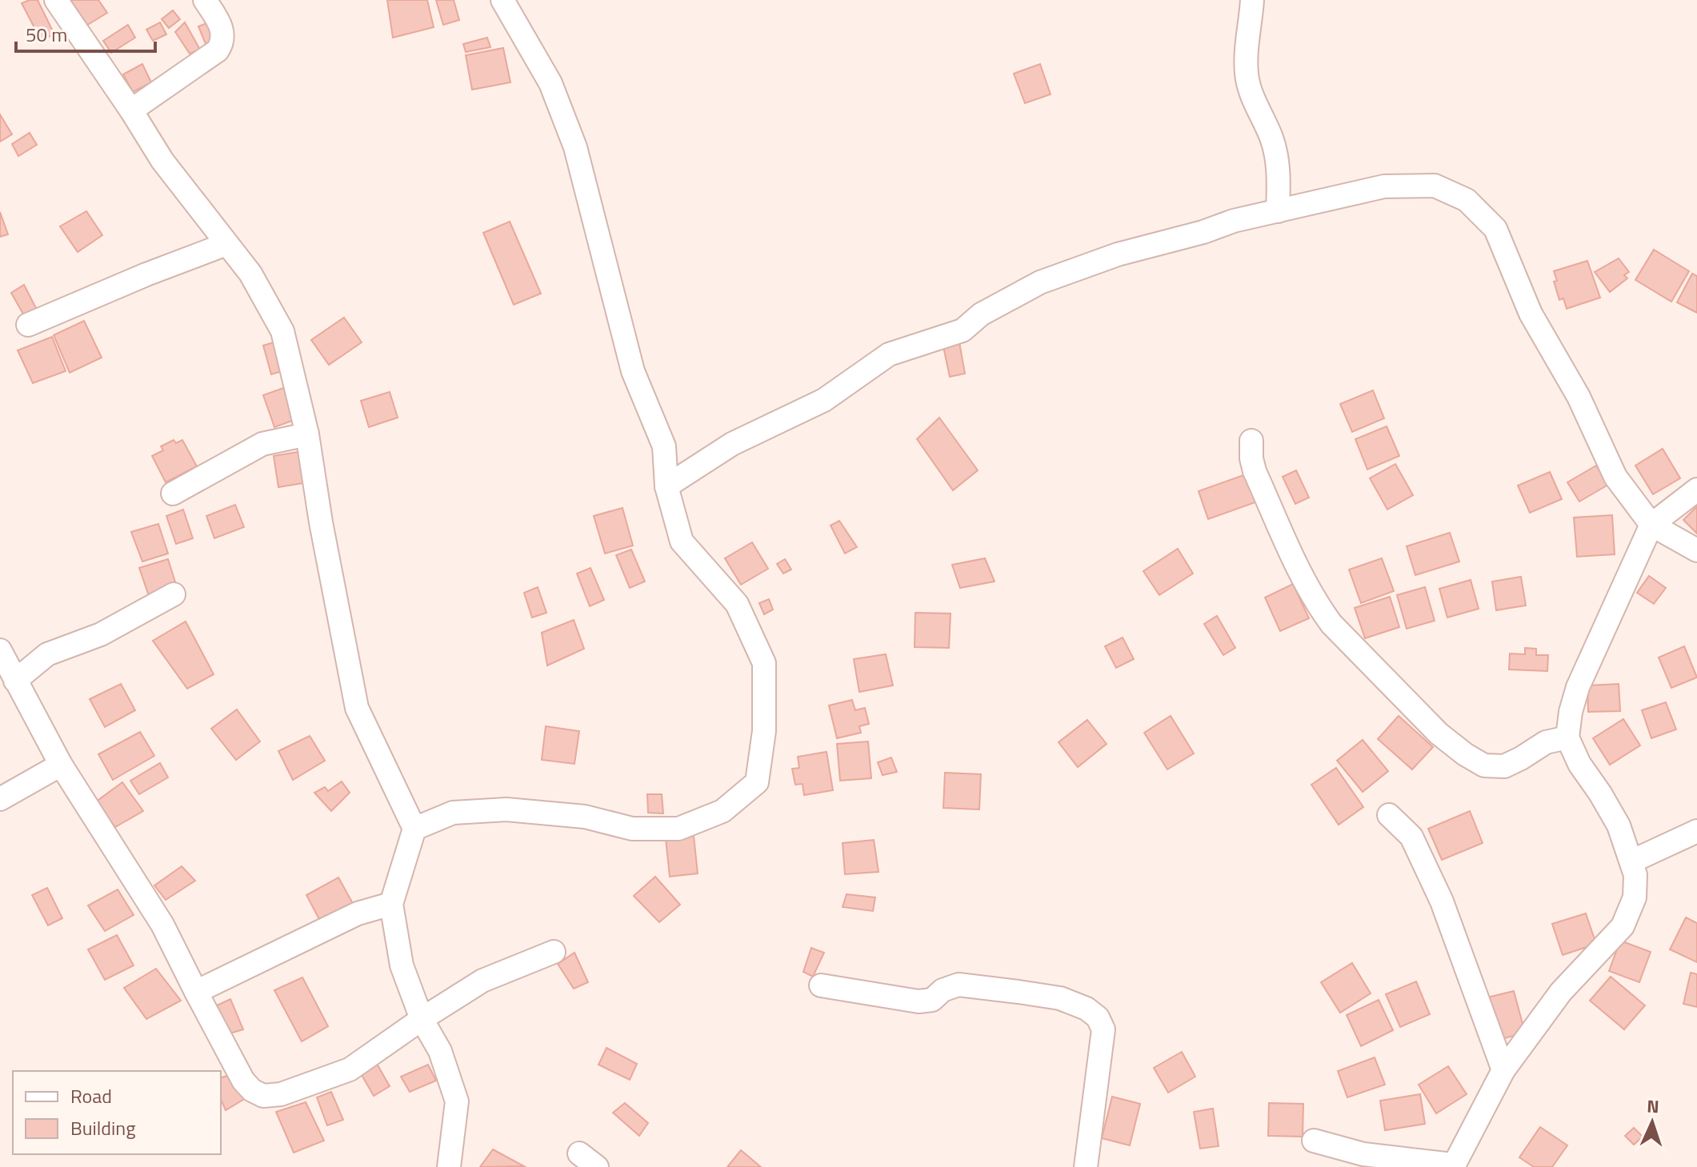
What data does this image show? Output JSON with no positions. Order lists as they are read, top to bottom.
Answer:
{
  "legend": ["Road", "Building"],
  "scale_bar": "50 m",
  "north": "top"
}
